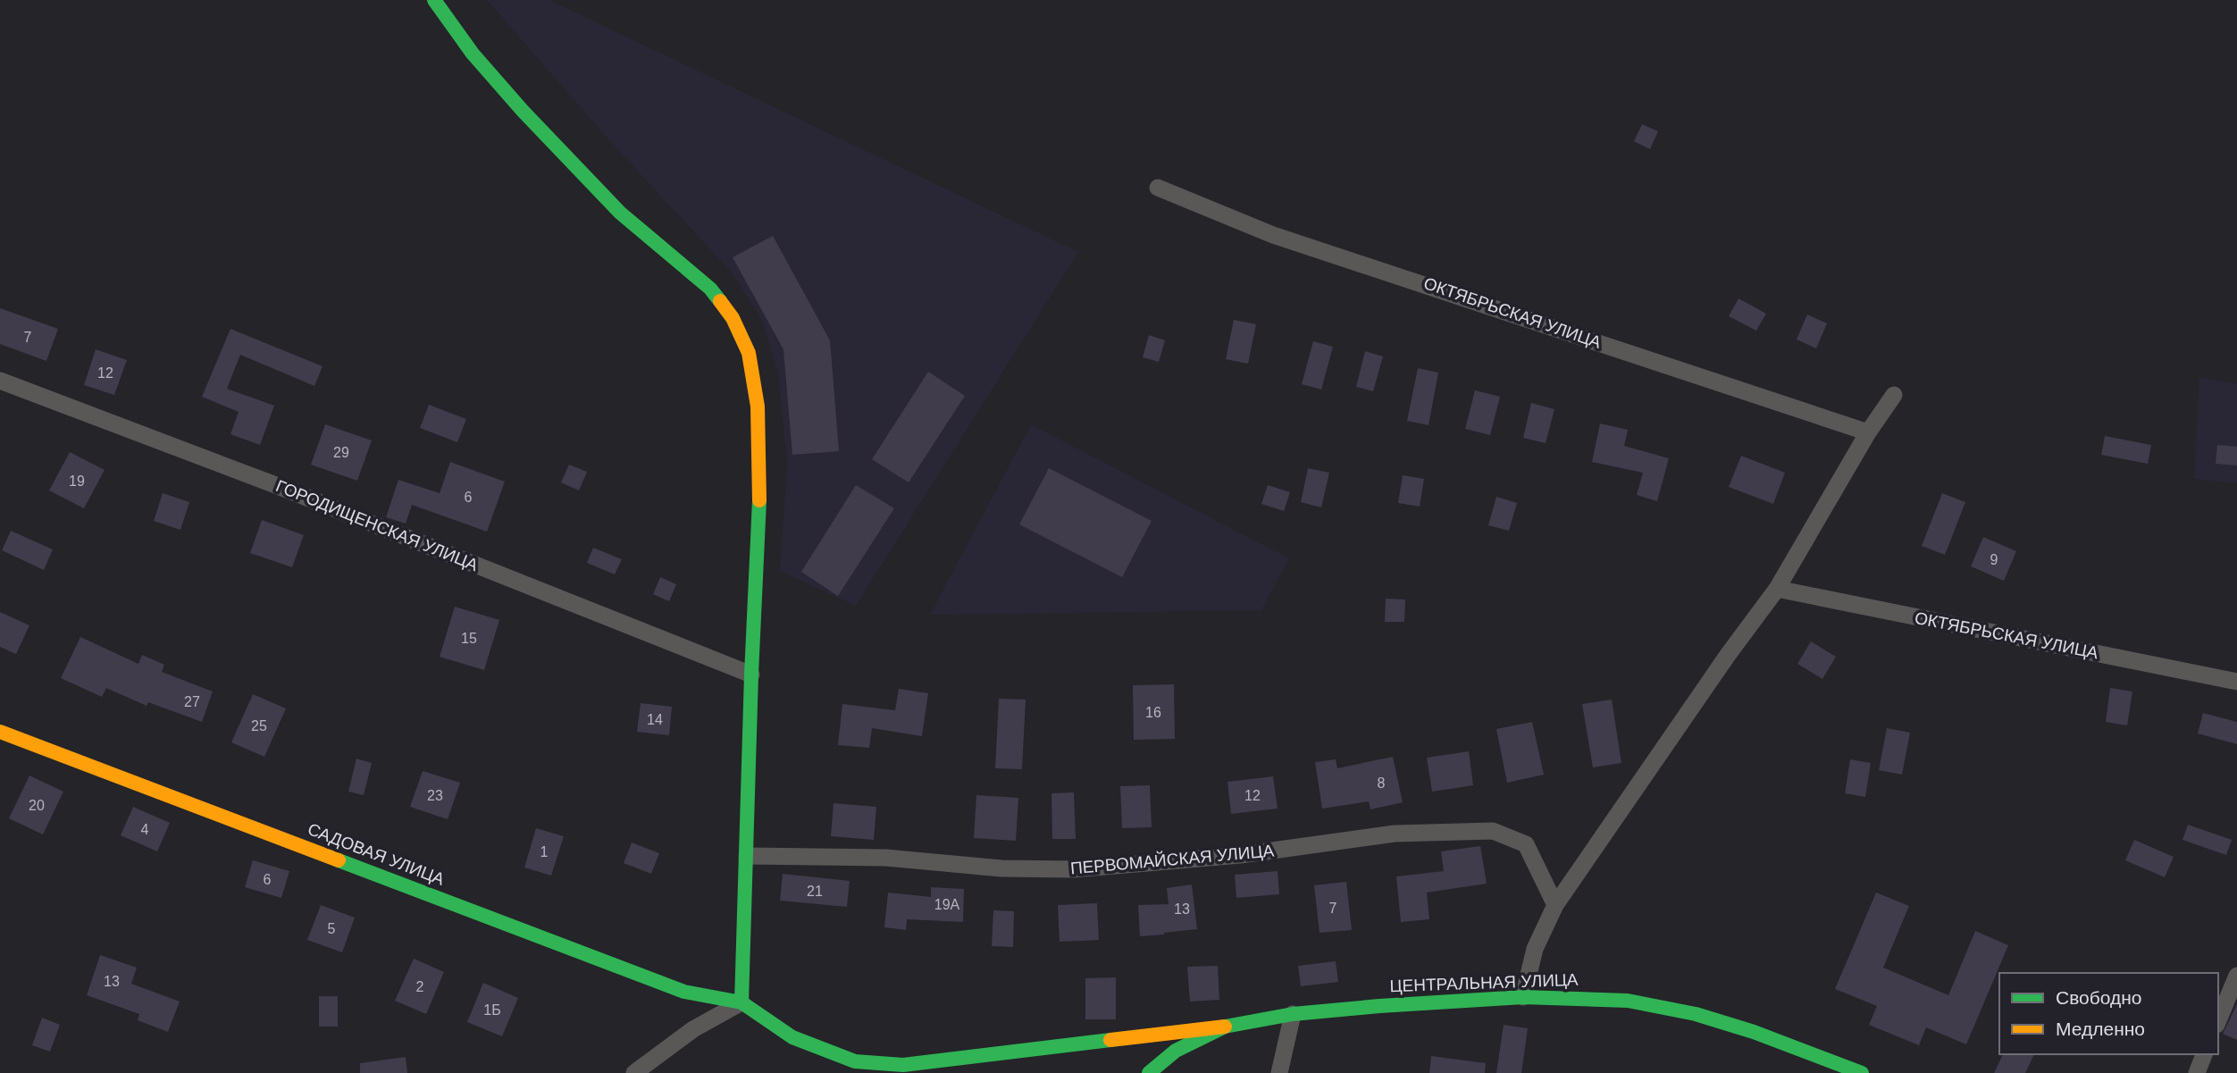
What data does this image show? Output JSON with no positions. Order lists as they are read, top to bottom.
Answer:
{
  "streets": {
    "street": [
      "ОКТЯБРЬСКАЯ УЛИЦА",
      "ГОРОДИЩЕНСКАЯ УЛИЦА",
      "САДОВАЯ УЛИЦА",
      "ПЕРВОМАЙСКАЯ УЛИЦА",
      "ЦЕНТРАЛЬНАЯ УЛИЦА"
    ]
  },
  "house_numbers": [
    "7",
    "12",
    "29",
    "19",
    "6",
    "9",
    "15",
    "27",
    "16",
    "14",
    "25",
    "8",
    "23",
    "12",
    "20",
    "4",
    "1",
    "6",
    "21",
    "19А",
    "7",
    "13",
    "5",
    "13",
    "2",
    "1Б"
  ],
  "legend": ["Свободно", "Медленно"]
}
